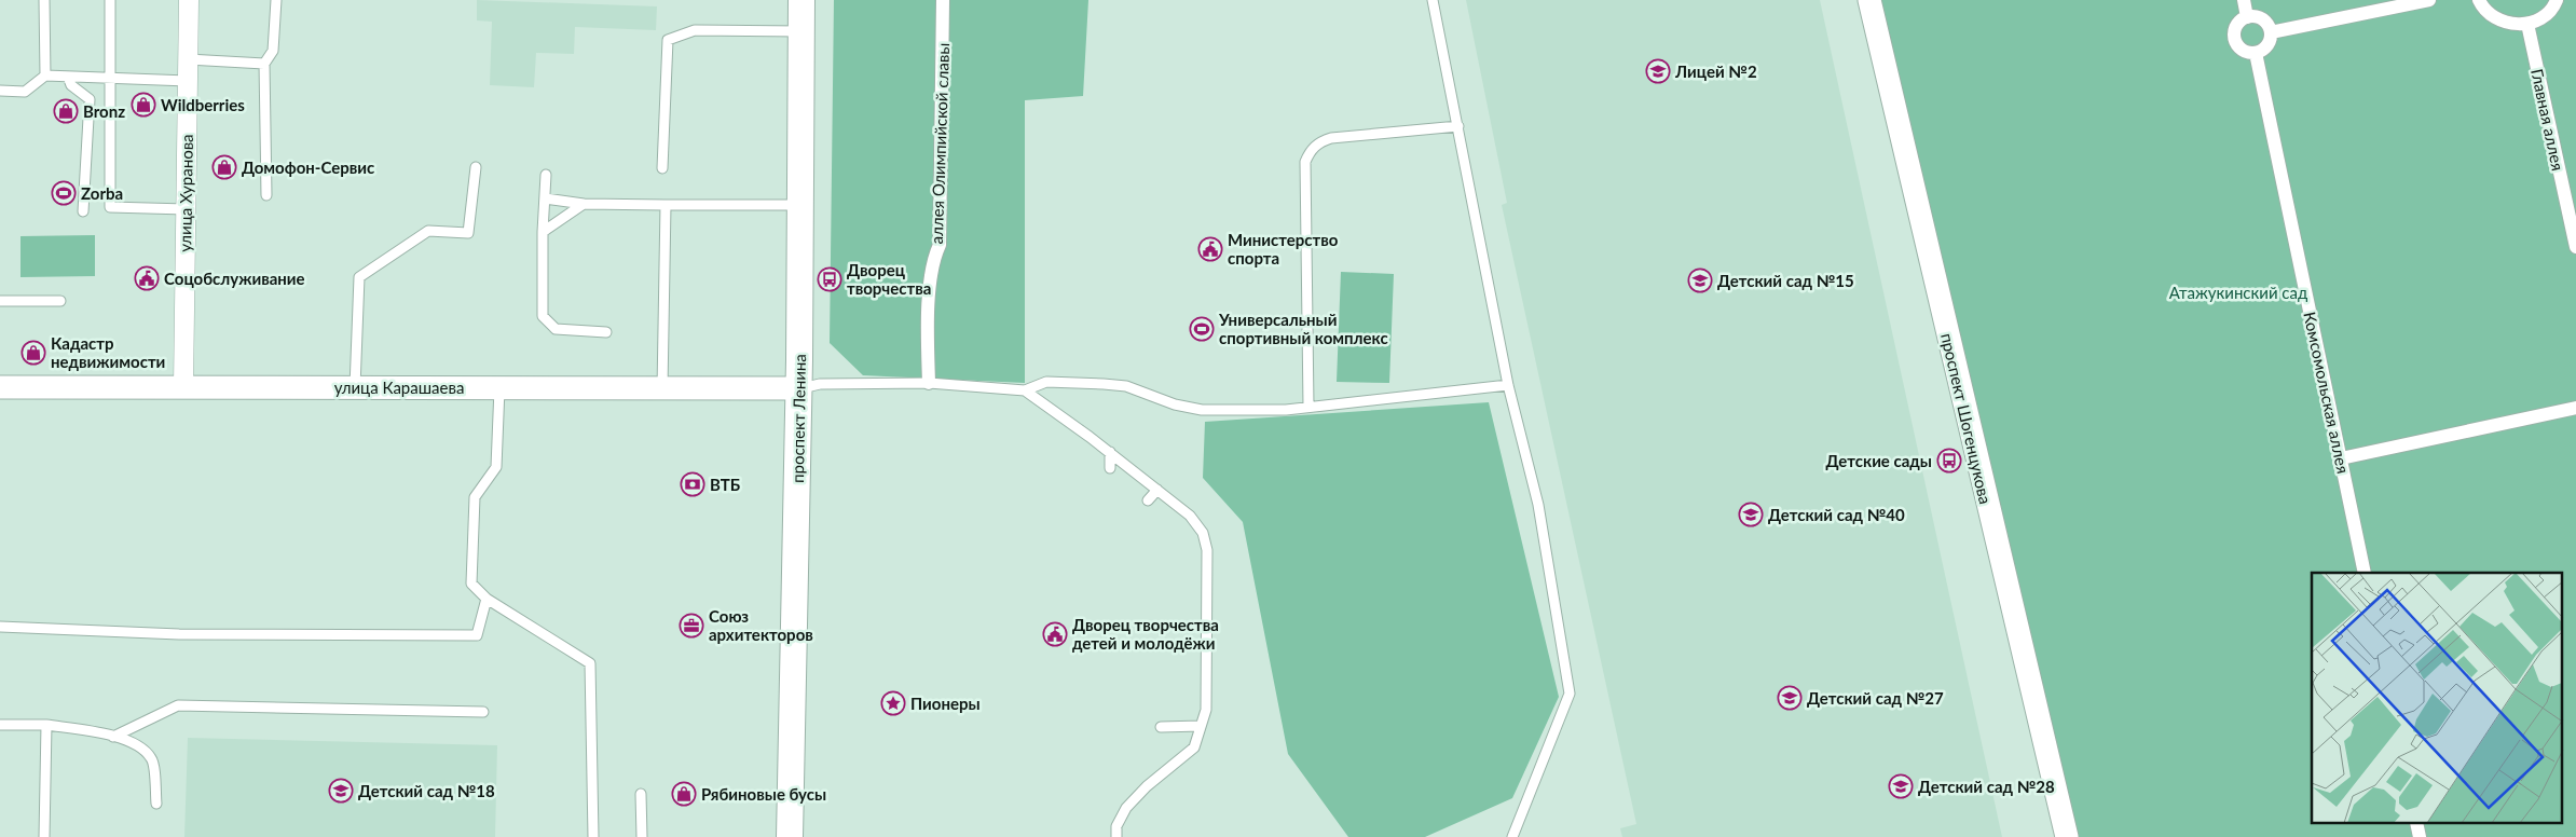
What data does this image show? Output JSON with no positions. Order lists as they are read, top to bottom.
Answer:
{
  "streets": {
    "main road": ["проспект Ленина"],
    "street": [
      "Главная аллея",
      "аллея Олимпийской славы",
      "улица Хуранова",
      "улица Карашаева",
      "Комсомольская аллея",
      "проспект Шогенцукова"
    ]
  },
  "crossings": [
    ["улица Хуранова", "улица Карашаева"],
    ["улица Карашаева", "проспект Ленина"]
  ],
  "parks": ["Атажукинский сад"],
  "places": {
    "school or university": [
      "Лицей №2",
      "Детский сад №15",
      "Детский сад №40",
      "Детский сад №27",
      "Детский сад №28",
      "Детский сад №18"
    ],
    "shop": [
      "Wildberries",
      "Bronz",
      "Домофон-Сервис",
      "Кадастр недвижимости",
      "Рябиновые бусы"
    ],
    "sports": ["Zorba", "Универсальный спортивный комплекс"],
    "public building": ["Министерство спорта", "Соцобслуживание", "Дворец творчества детей и молодёжи"],
    "bus stop": ["Дворец творчества", "Детские сады"],
    "bank": ["ВТБ"],
    "office": ["Союз архитекторов"],
    "place": ["Пионеры"]
  }
}
